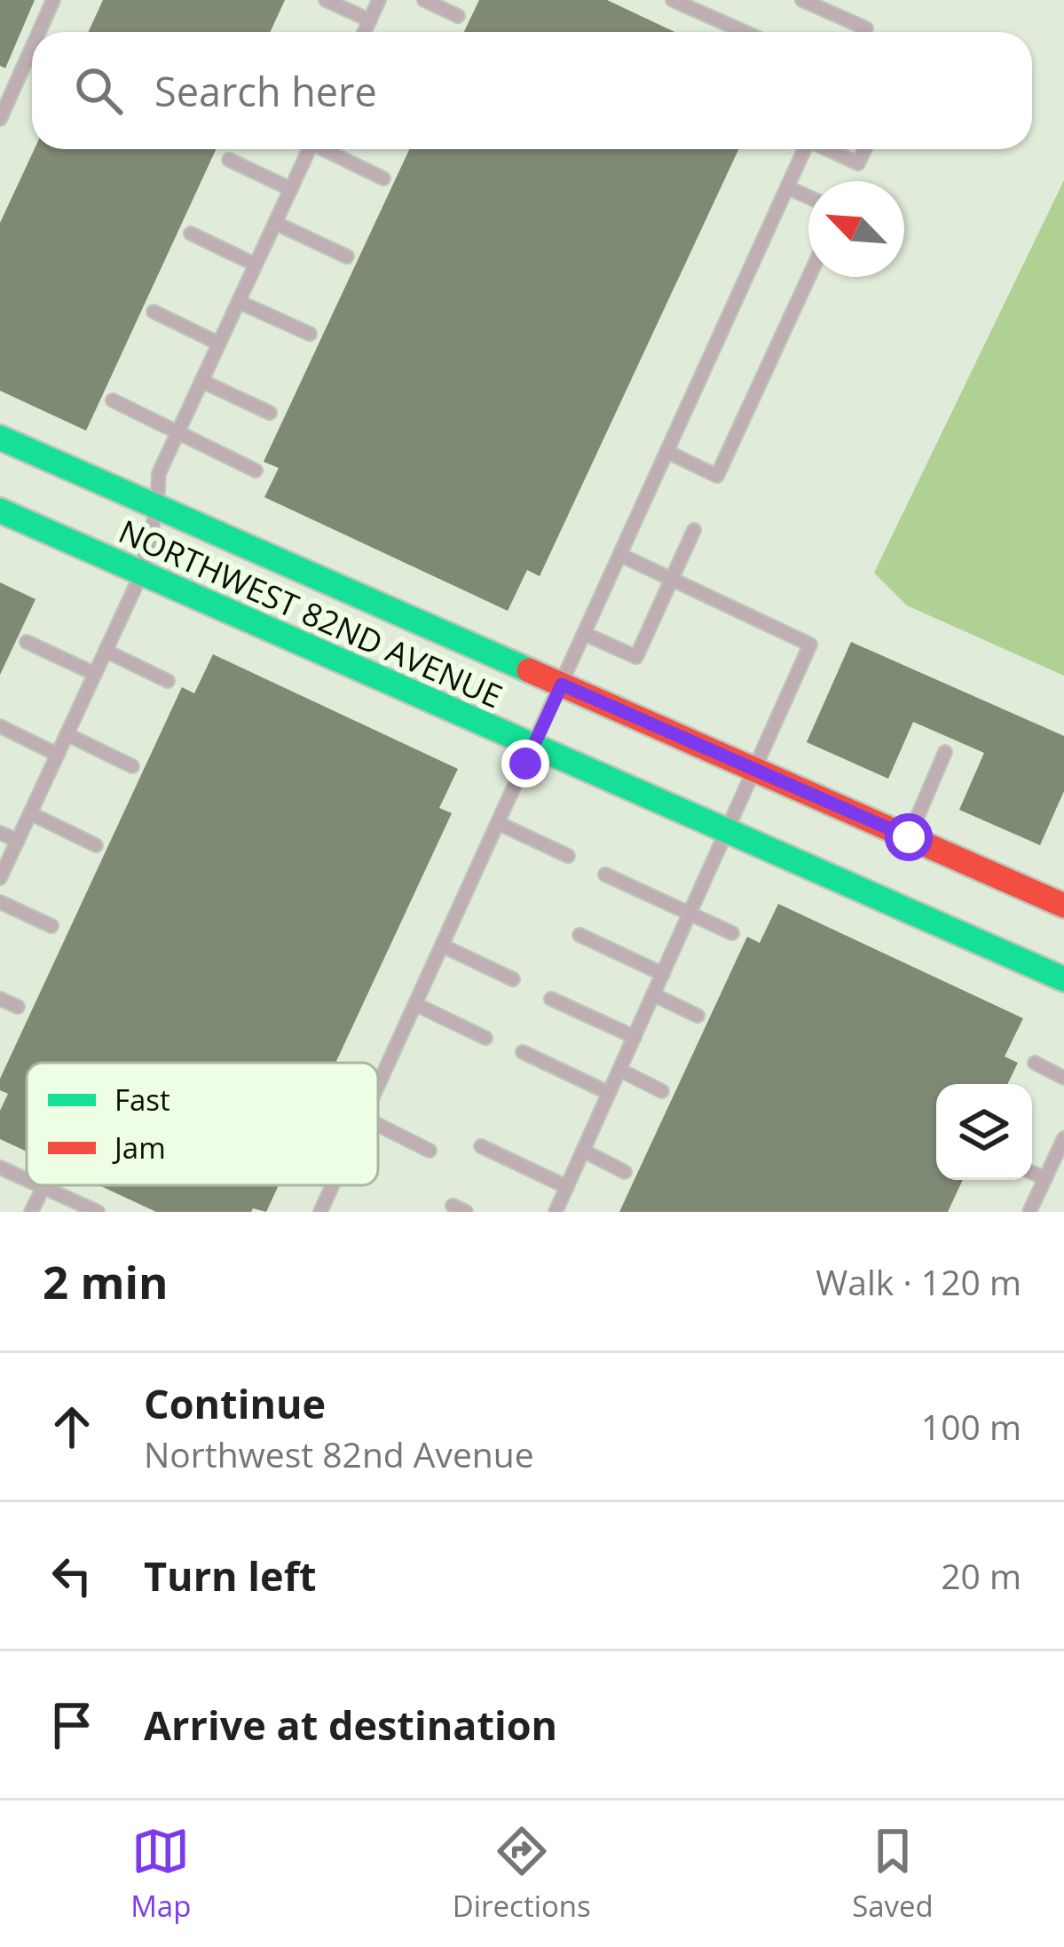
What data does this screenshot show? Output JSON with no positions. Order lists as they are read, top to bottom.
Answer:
{
  "streets": {
    "street": ["NORTHWEST 82ND AVENUE"]
  },
  "legend": ["Fast", "Jam"],
  "north": "top left",
  "page": {
    "search": "Search here",
    "heading": ["2 min", "Walk · 120 m"],
    "list": [
      ["Continue", "Northwest 82nd Avenue", "100 m"],
      ["Turn left", "20 m"],
      "Arrive at destination"
    ],
    "nav": ["Map", "Directions", "Saved"]
  }
}
